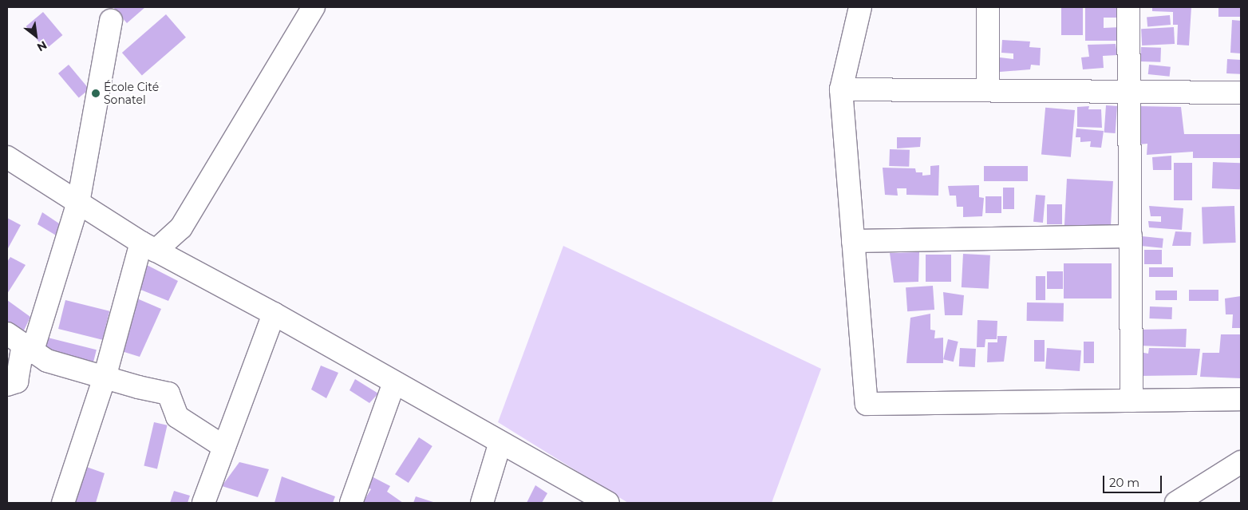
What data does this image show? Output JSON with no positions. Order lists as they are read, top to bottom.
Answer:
{
  "places": ["École Cité Sonatel"],
  "scale_bar": "20 m",
  "north": "bottom right"
}
